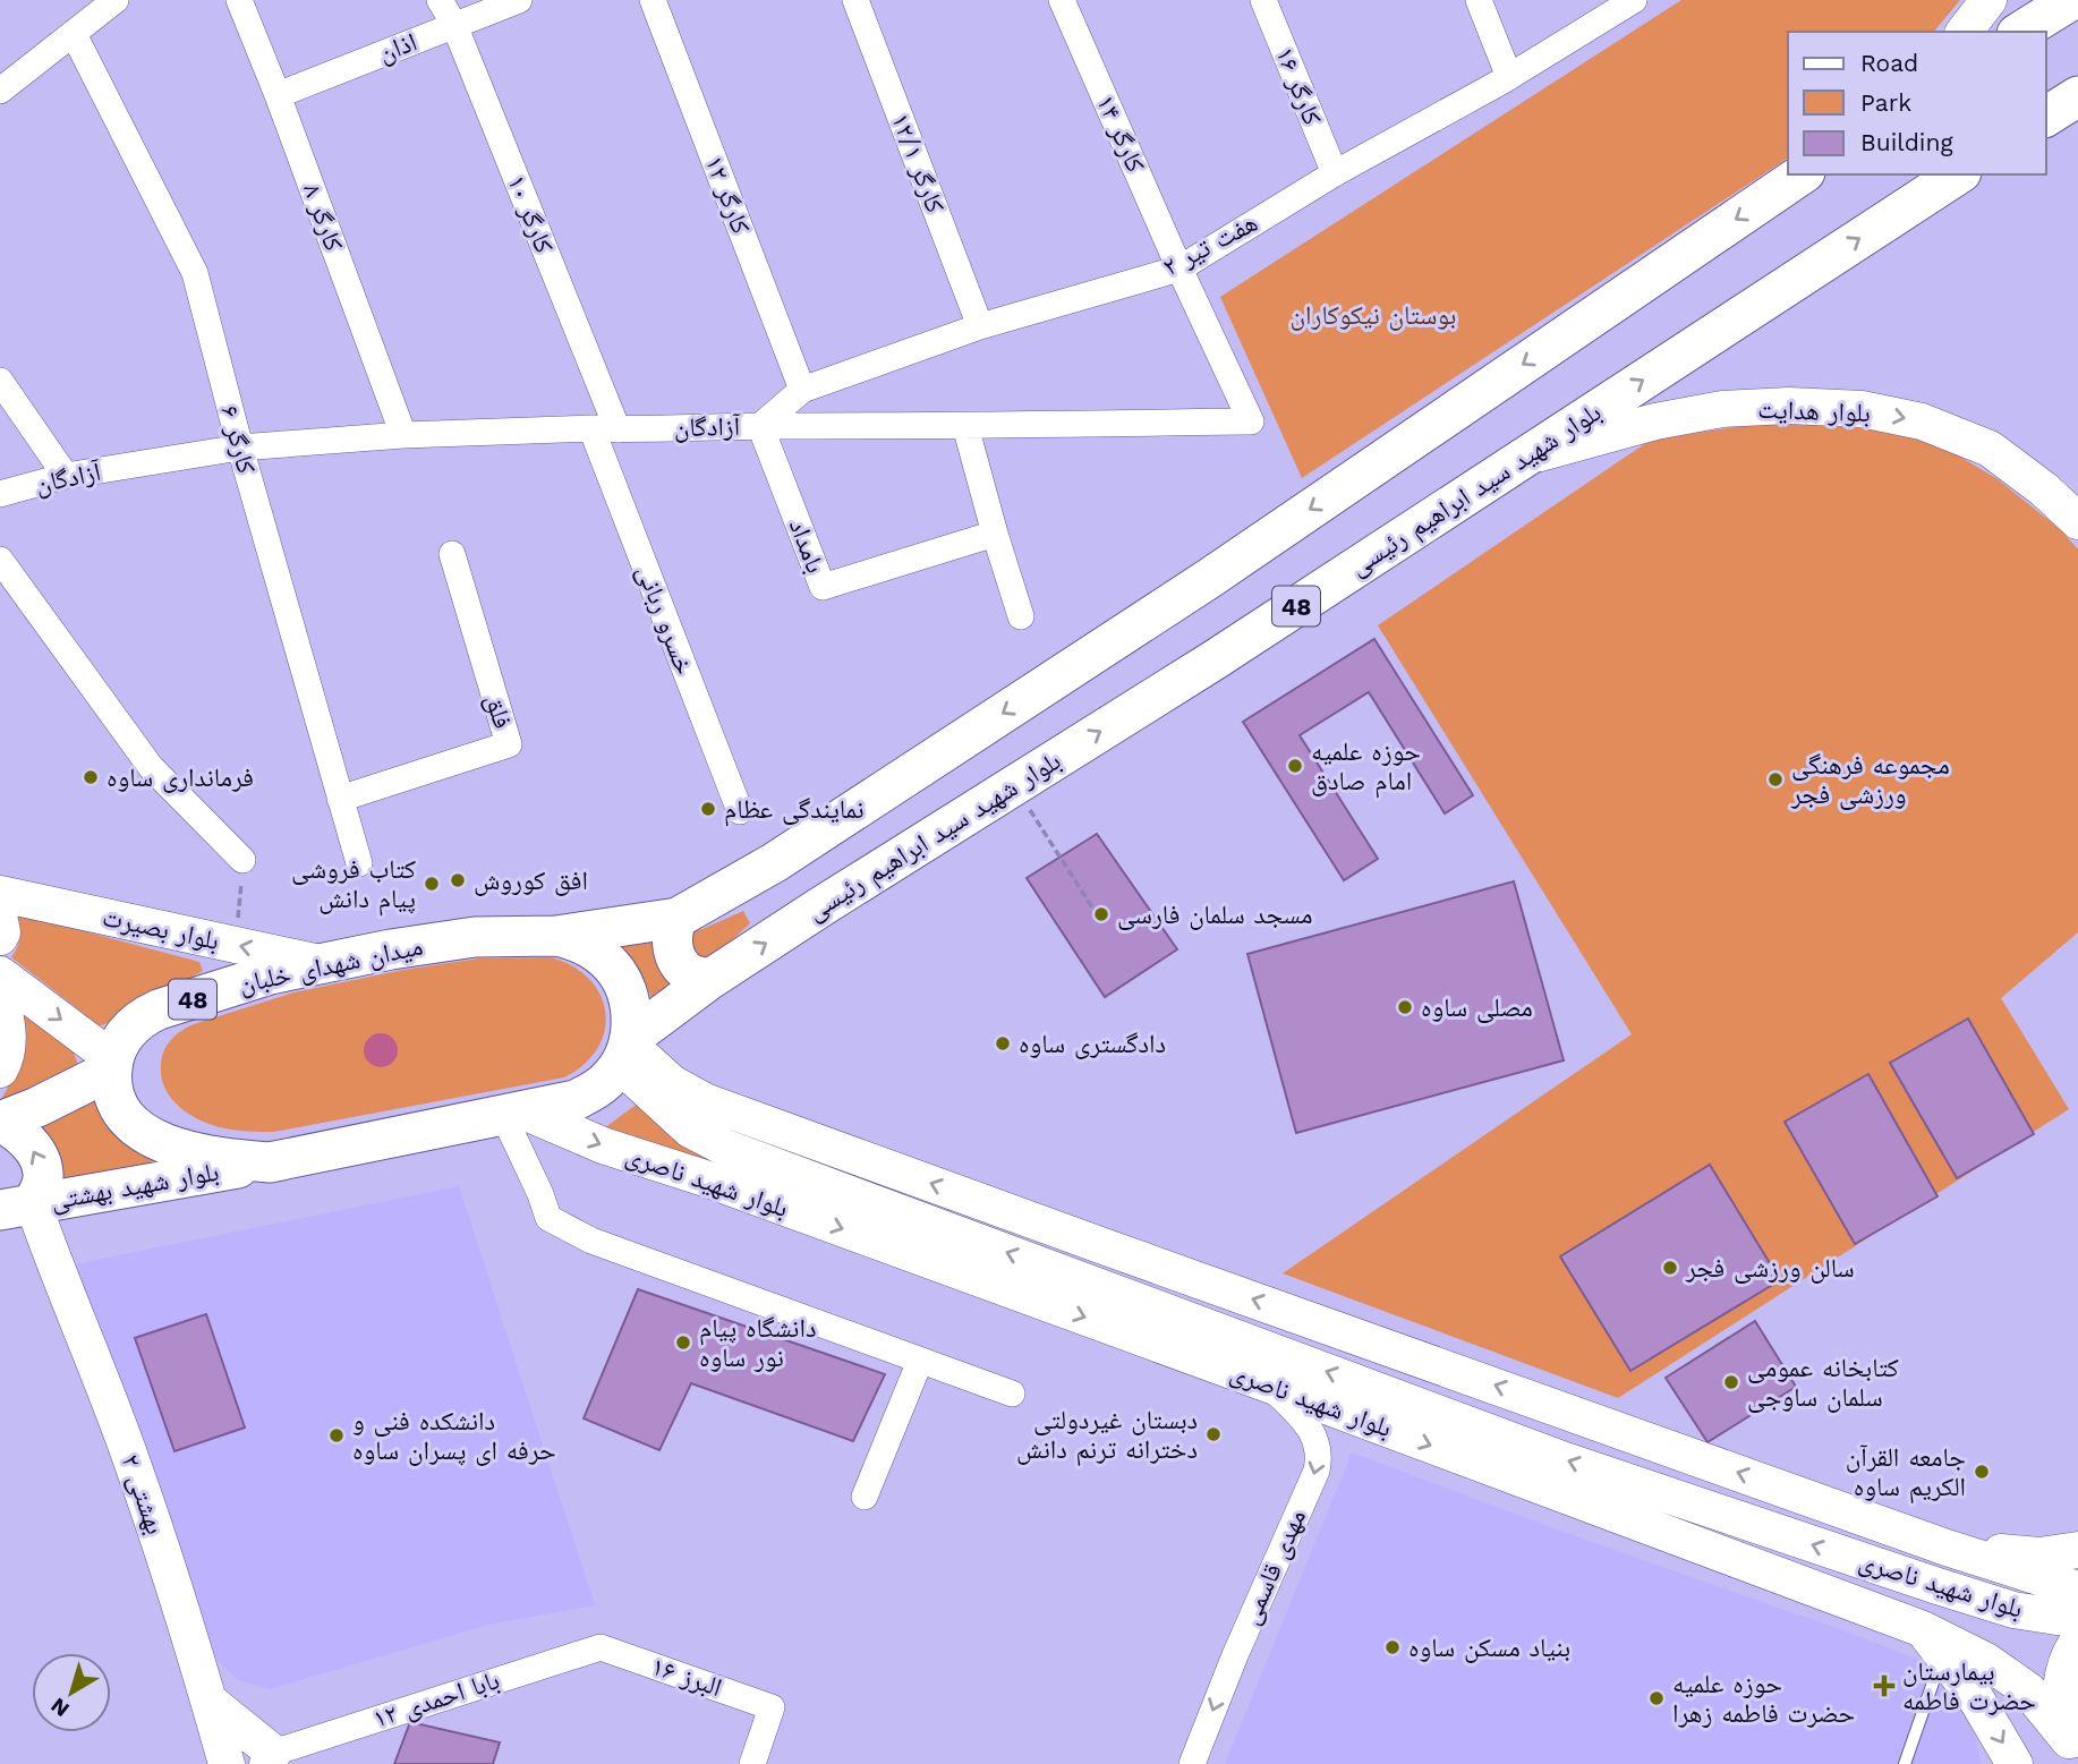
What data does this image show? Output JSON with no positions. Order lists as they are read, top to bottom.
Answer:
{
  "streets": {
    "main road": [
      "بلوار هدایت",
      "بلوار شهید سید ابراهیم رئیسی",
      "48",
      "بلوار بصیرت",
      "میدان شهدای خلبان",
      "بلوار شهید ناصری",
      "بلوار شهید بهشتی",
      "بهشتی ۲"
    ],
    "street": [
      "اذان",
      "کارگر ۱۶",
      "کارگر ۱۴",
      "کارگر ۱۲/۱",
      "کارگر ۱۲",
      "کارگر ۱۰",
      "کارگر ۸",
      "هفت تیر ۲",
      "آزادگان",
      "کارگر ۶",
      "بامداد",
      "خسرو ربانی",
      "فلق",
      "مهدی قاسمی",
      "البرز ۱۶",
      "بابا احمدی ۱۲"
    ]
  },
  "crossings": [
    ["اذان", "کارگر ۱۰"],
    ["اذان", "کارگر ۸"],
    ["کارگر ۱۶", "هفت تیر ۲"],
    ["کارگر ۱۴", "هفت تیر ۲"],
    ["کارگر ۱۴", "آزادگان"],
    ["کارگر ۱۲/۱", "هفت تیر ۲"],
    ["کارگر ۱۲", "هفت تیر ۲"],
    ["کارگر ۱۰", "آزادگان"],
    ["کارگر ۸", "آزادگان"],
    ["هفت تیر ۲", "آزادگان"],
    ["هفت تیر ۲", "بامداد"],
    ["بلوار هدایت", "بلوار شهید سید ابراهیم رئیسی"],
    ["آزادگان", "کارگر ۶"],
    ["آزادگان", "بامداد"],
    ["آزادگان", "خسرو ربانی"],
    ["کارگر ۶", "فلق"],
    ["بلوار شهید سید ابراهیم رئیسی", "48"],
    ["بلوار شهید سید ابراهیم رئیسی", "میدان شهدای خلبان"],
    ["بلوار شهید سید ابراهیم رئیسی", "بلوار شهید ناصری"],
    ["48", "میدان شهدای خلبان"],
    ["48", "بلوار شهید ناصری"],
    ["48", "بلوار شهید بهشتی"],
    ["بلوار بصیرت", "میدان شهدای خلبان"],
    ["میدان شهدای خلبان", "بلوار شهید ناصری"],
    ["بلوار شهید ناصری", "مهدی قاسمی"],
    ["بلوار شهید بهشتی", "بهشتی ۲"],
    ["البرز ۱۶", "بابا احمدی ۱۲"]
  ],
  "one_way": ["بلوار هدایت", "مهدی قاسمی"],
  "parks": ["بوستان نیکوکاران"],
  "places": {
    "other": [
      "حوزه علمیه امام صادق",
      "فرمانداری ساوه",
      "مجموعه فرهنگی ورزشی فجر",
      "نمایندگی عظام",
      "افق کوروش",
      "کتاب فروشی پیام دانش",
      "مسجد سلمان فارسی",
      "مصلی ساوه",
      "دادگستری ساوه",
      "سالن ورزشی فجر",
      "دانشگاه پیام نور ساوه",
      "کتابخانه عمومی سلمان ساوجی",
      "دبستان غیردولتی دخترانه ترنم دانش",
      "دانشکده فنی و حرفه ای پسران ساوه",
      "جامعه القرآن الکریم ساوه",
      "بنیاد مسکن ساوه",
      "حوزه علمیه حضرت فاطمه زهرا"
    ],
    "health": ["بیمارستان حضرت فاطمه"]
  },
  "legend": ["Road", "Park", "Building"],
  "north": "bottom left"
}
